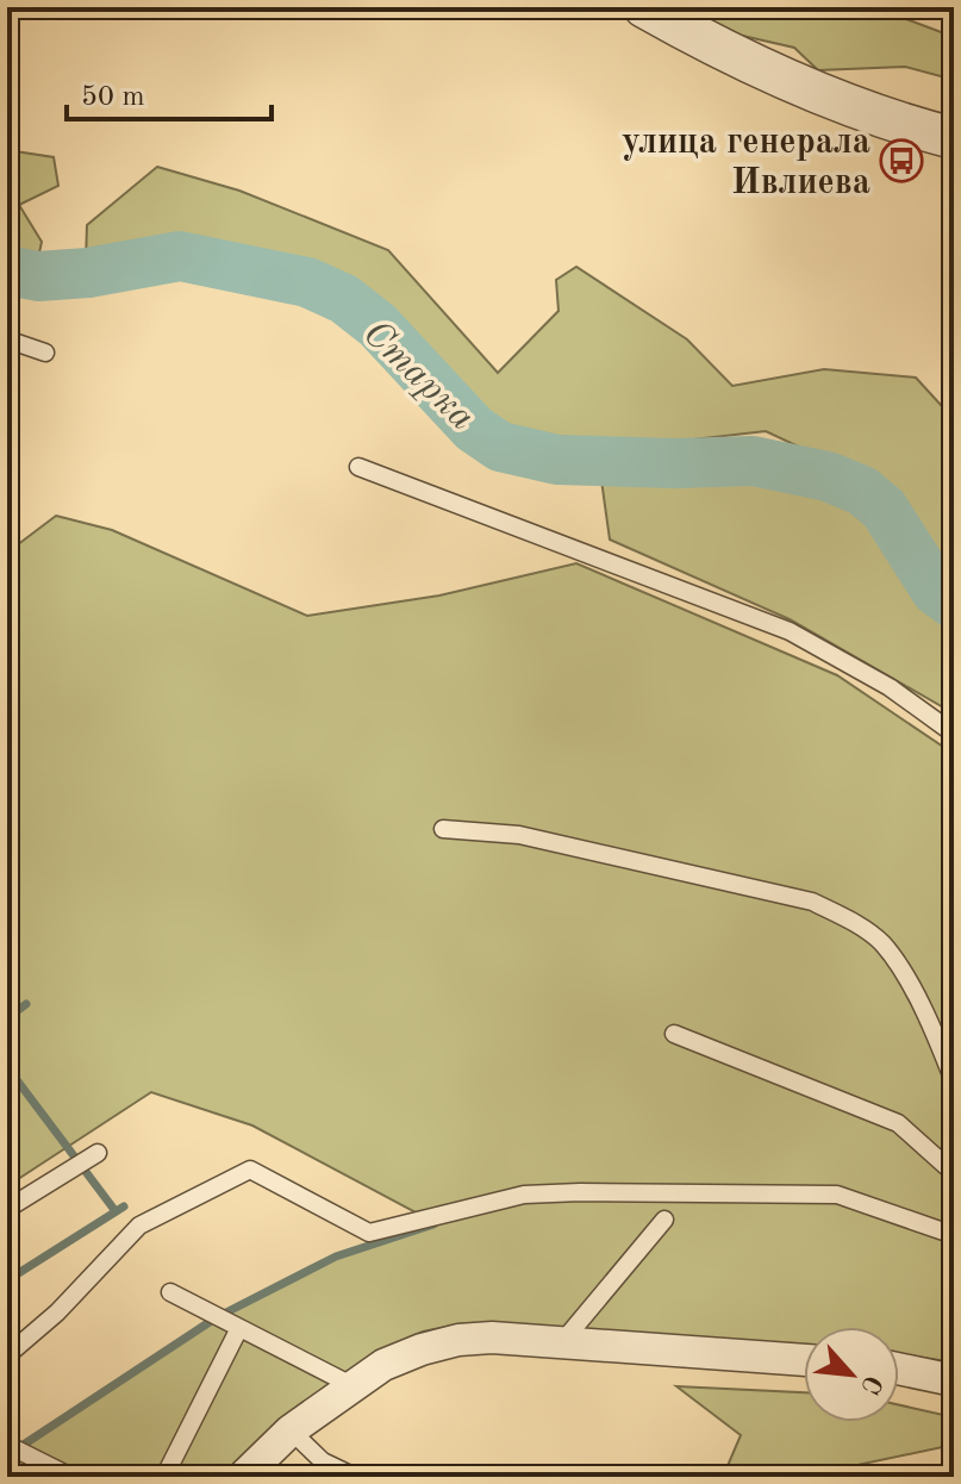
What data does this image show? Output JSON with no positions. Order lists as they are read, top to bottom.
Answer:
{
  "water": ["Старка"],
  "places": {
    "bus stop": ["улица генерала Ивлиева"]
  },
  "scale_bar": "50 m",
  "north": "bottom right"
}
